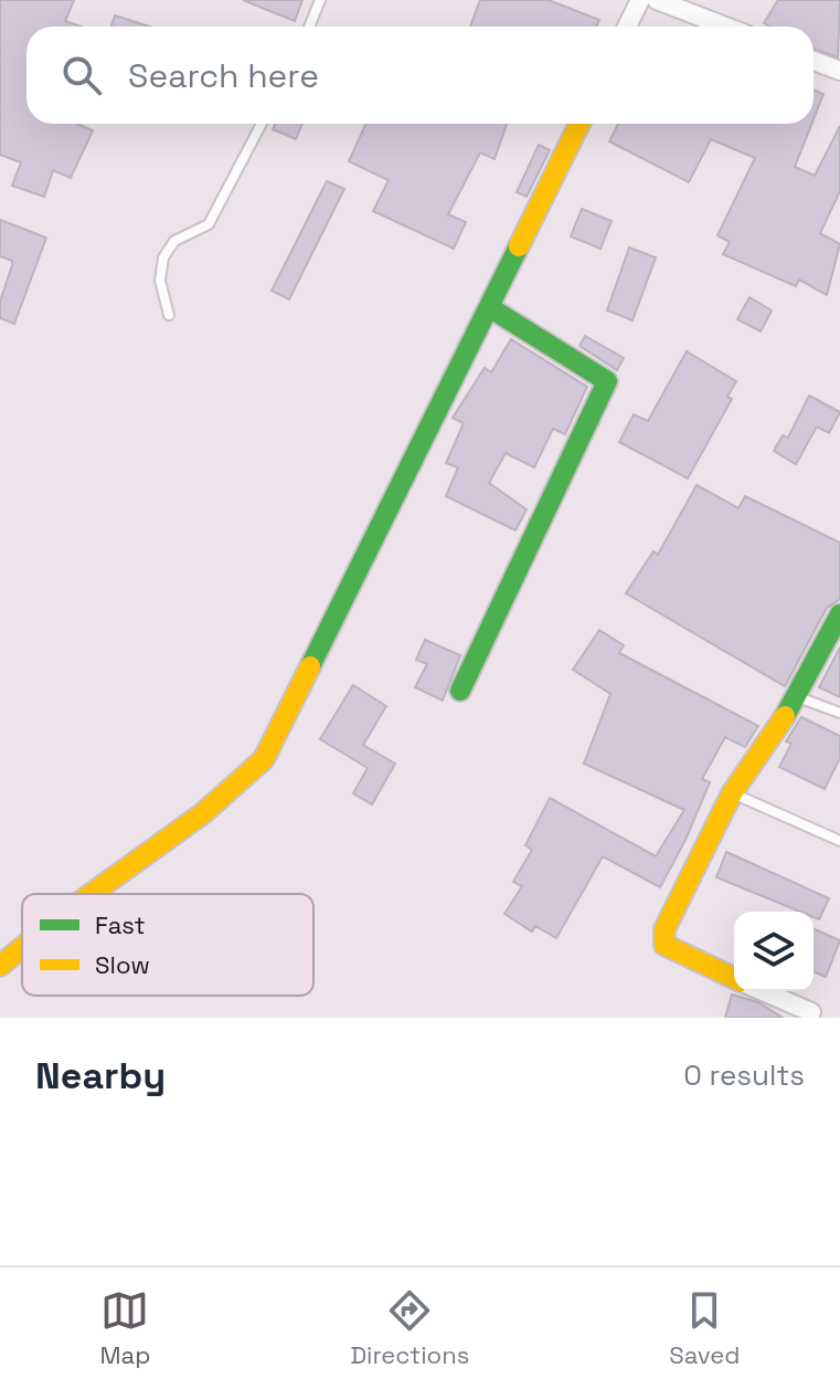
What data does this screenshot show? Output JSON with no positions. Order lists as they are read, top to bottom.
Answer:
{
  "legend": ["Fast", "Slow"],
  "page": {
    "search": "Search here",
    "heading": ["Nearby", "0 results"],
    "nav": ["Map", "Directions", "Saved"]
  }
}
